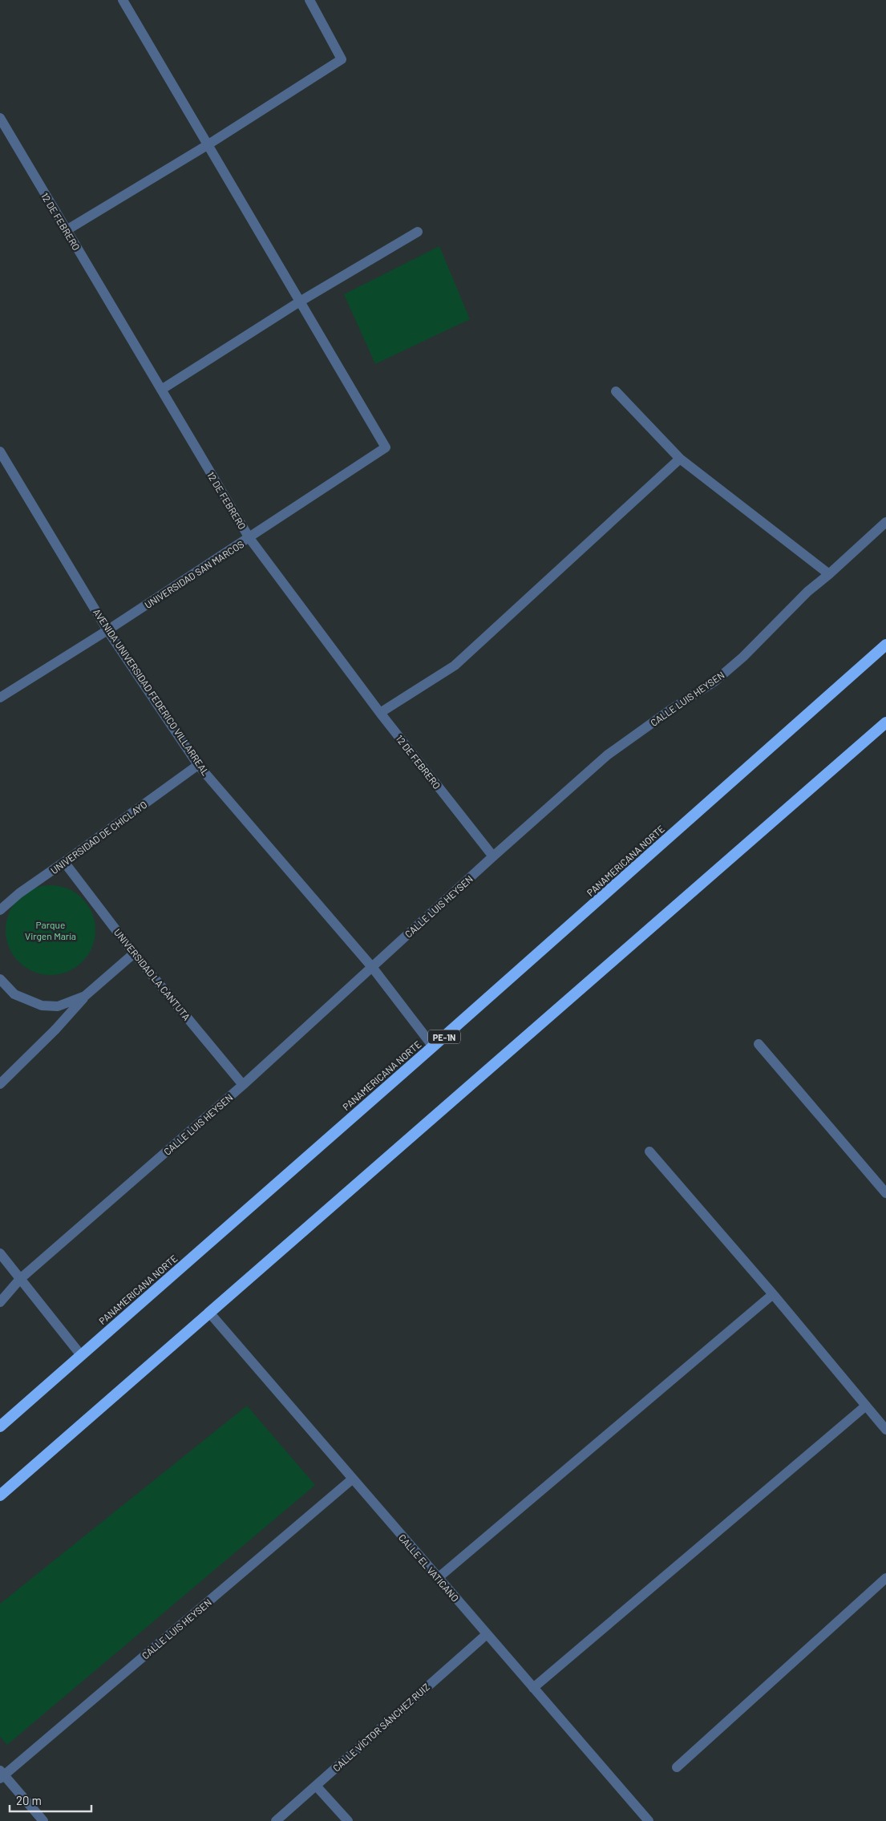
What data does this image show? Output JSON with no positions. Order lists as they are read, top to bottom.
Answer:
{
  "streets": {
    "highway": ["PANAMERICANA NORTE", "PE-1N"],
    "street": [
      "12 DE FEBRERO",
      "UNIVERSIDAD SAN MARCOS",
      "AVENIDA UNIVERSIDAD FEDERICO VILLARREAL",
      "CALLE LUIS HEYSEN",
      "UNIVERSIDAD DE CHICLAYO",
      "UNIVERSIDAD LA CANTUTA",
      "CALLE EL VATICANO",
      "CALLE VÍCTOR SÁNCHEZ RUIZ"
    ]
  },
  "crossings": [
    ["12 DE FEBRERO", "UNIVERSIDAD SAN MARCOS"],
    ["12 DE FEBRERO", "CALLE LUIS HEYSEN"],
    ["UNIVERSIDAD SAN MARCOS", "AVENIDA UNIVERSIDAD FEDERICO VILLARREAL"],
    ["AVENIDA UNIVERSIDAD FEDERICO VILLARREAL", "CALLE LUIS HEYSEN"],
    ["AVENIDA UNIVERSIDAD FEDERICO VILLARREAL", "UNIVERSIDAD DE CHICLAYO"],
    ["AVENIDA UNIVERSIDAD FEDERICO VILLARREAL", "PANAMERICANA NORTE"],
    ["CALLE LUIS HEYSEN", "UNIVERSIDAD LA CANTUTA"],
    ["CALLE LUIS HEYSEN", "CALLE EL VATICANO"],
    ["UNIVERSIDAD DE CHICLAYO", "UNIVERSIDAD LA CANTUTA"],
    ["CALLE EL VATICANO", "CALLE VÍCTOR SÁNCHEZ RUIZ"]
  ],
  "parks": ["Parque Virgen María"],
  "scale_bar": "20 m"
}
